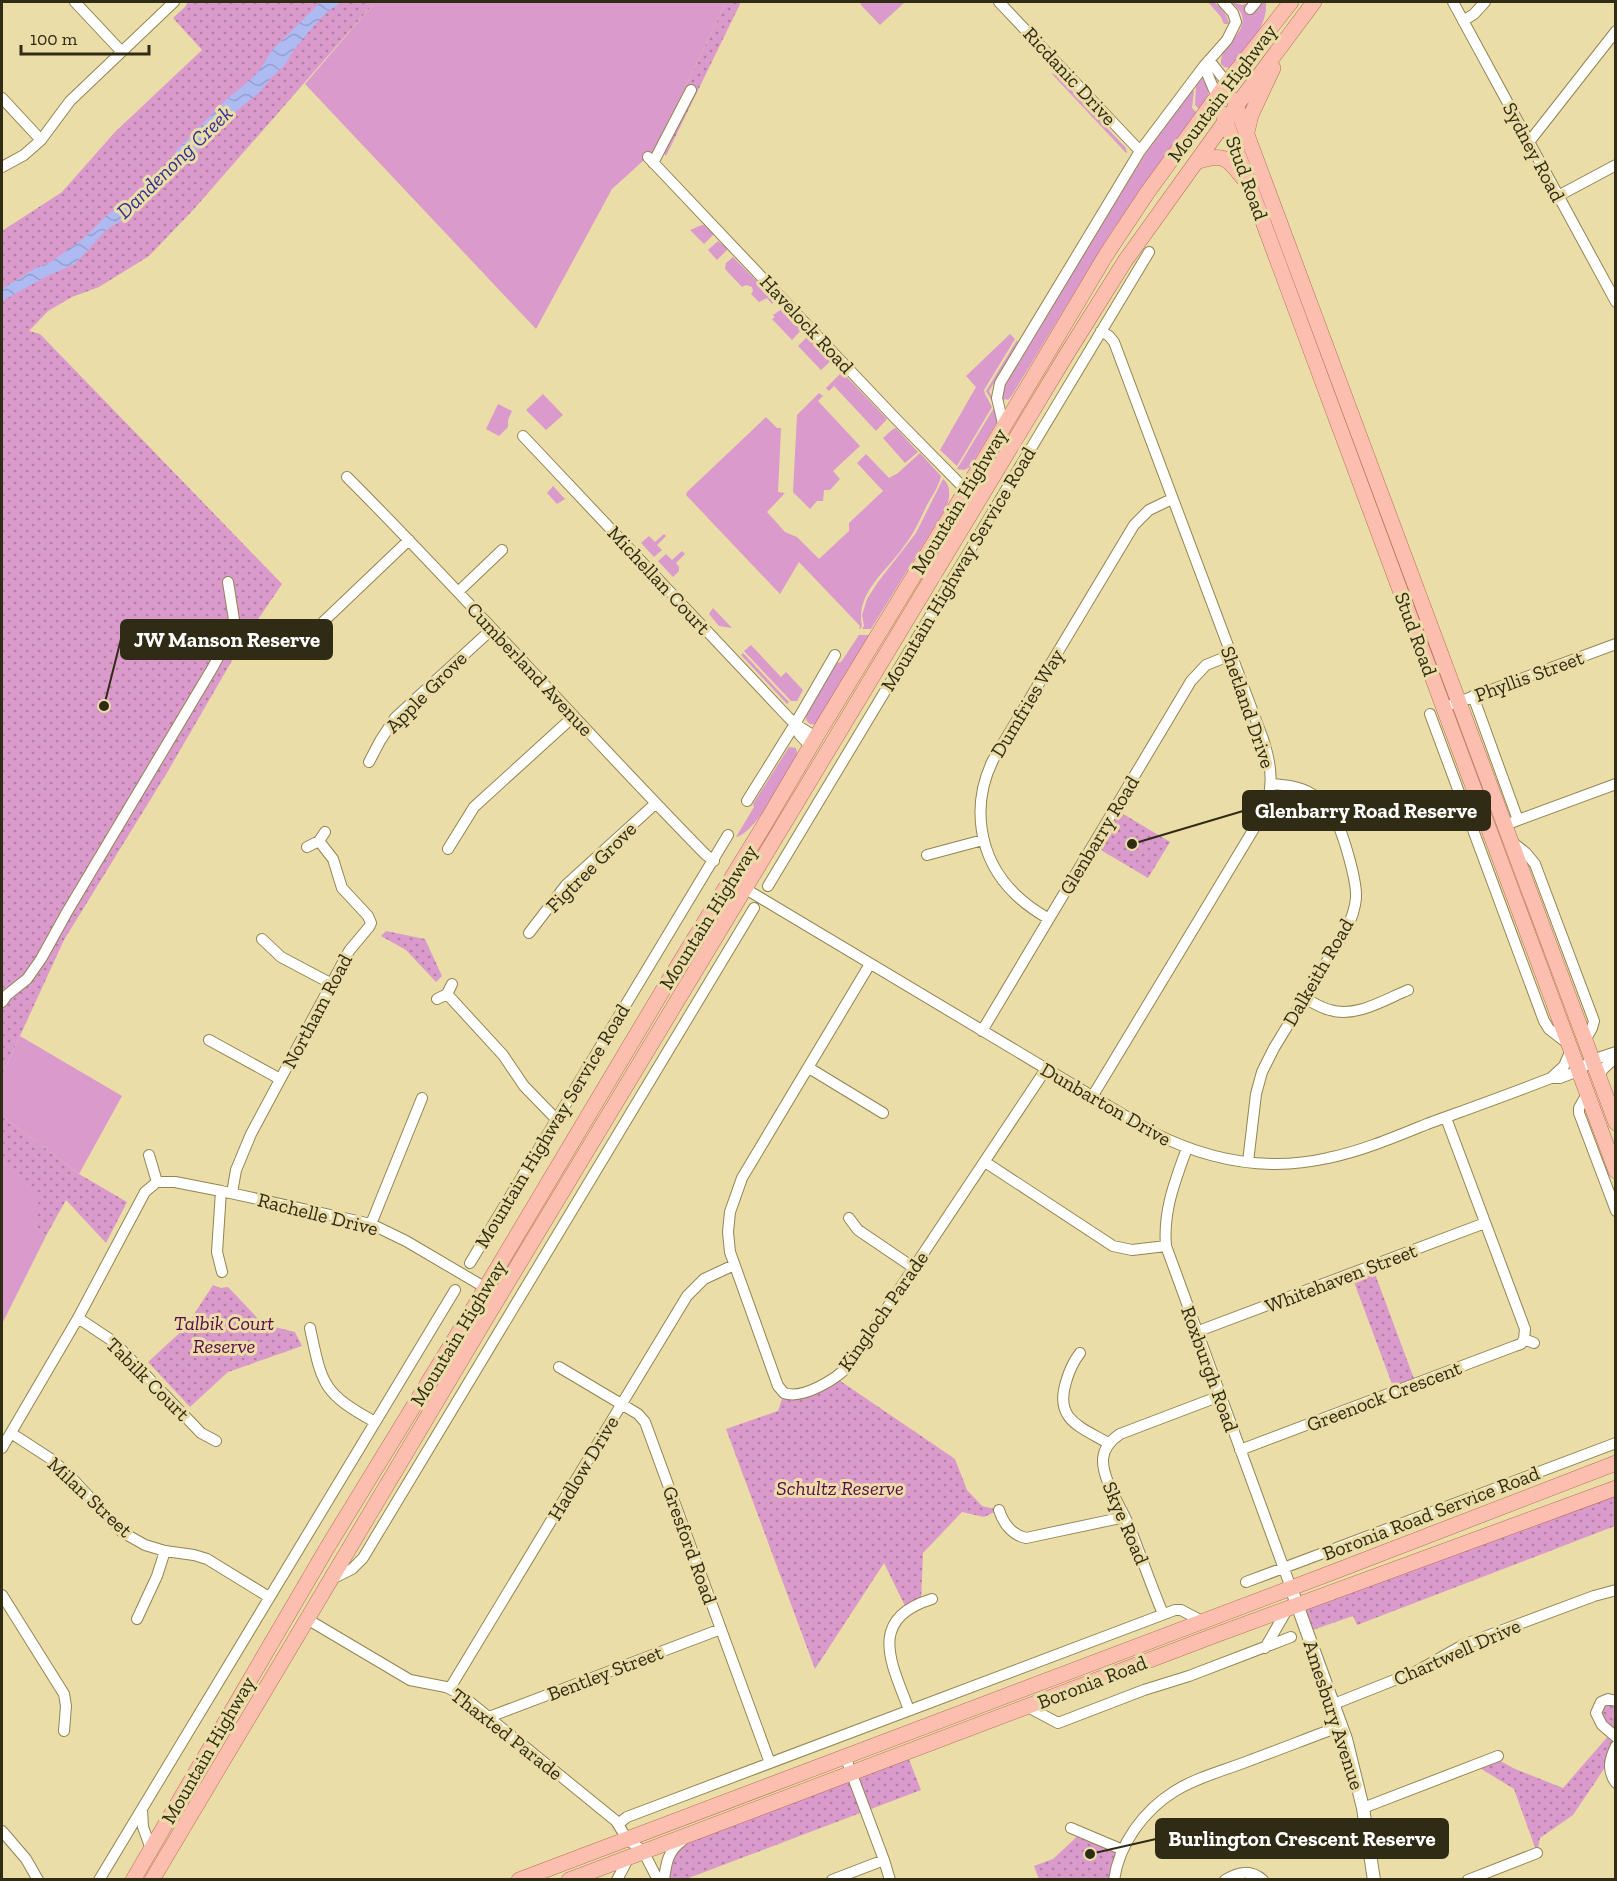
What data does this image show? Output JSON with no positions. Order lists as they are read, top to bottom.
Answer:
{
  "streets": {
    "main road": ["Mountain Highway", "Stud Road", "Boronia Road"],
    "street": [
      "Ricdanic Drive",
      "Sydney Road",
      "Havelock Road",
      "Mountain Highway Service Road",
      "Michellan Court",
      "Cumberland Avenue",
      "Phyllis Street",
      "Apple Grove",
      "Dumfries Way",
      "Shetland Drive",
      "Glenbarry Road",
      "Figtree Grove",
      "Dalkeith Road",
      "Northam Road",
      "Dunbarton Drive",
      "Rachelle Drive",
      "Whitehaven Street",
      "Kingloch Parade",
      "Roxburgh Road",
      "Tabilk Court",
      "Greenock Crescent",
      "Hadlow Drive",
      "Milan Street",
      "Boronia Road Service Road",
      "Skye Road",
      "Gresford Road",
      "Chartwell Drive",
      "Bentley Street",
      "Amesbury Avenue",
      "Thaxted Parade"
    ]
  },
  "crossings": [
    ["Mountain Highway", "Stud Road"],
    ["Mountain Highway", "Havelock Road"],
    ["Mountain Highway", "Michellan Court"],
    ["Mountain Highway", "Dunbarton Drive"],
    ["Mountain Highway", "Rachelle Drive"],
    ["Mountain Highway", "Milan Street"],
    ["Mountain Highway", "Thaxted Parade"],
    ["Stud Road", "Phyllis Street"],
    ["Stud Road", "Dunbarton Drive"],
    ["Mountain Highway Service Road", "Cumberland Avenue"],
    ["Mountain Highway Service Road", "Shetland Drive"],
    ["Cumberland Avenue", "Apple Grove"],
    ["Cumberland Avenue", "Figtree Grove"],
    ["Dumfries Way", "Shetland Drive"],
    ["Dumfries Way", "Glenbarry Road"],
    ["Shetland Drive", "Glenbarry Road"],
    ["Shetland Drive", "Dalkeith Road"],
    ["Shetland Drive", "Dunbarton Drive"],
    ["Glenbarry Road", "Dunbarton Drive"],
    ["Dalkeith Road", "Dunbarton Drive"],
    ["Northam Road", "Rachelle Drive"],
    ["Dunbarton Drive", "Kingloch Parade"],
    ["Dunbarton Drive", "Roxburgh Road"],
    ["Dunbarton Drive", "Greenock Crescent"],
    ["Whitehaven Street", "Roxburgh Road"],
    ["Whitehaven Street", "Greenock Crescent"],
    ["Kingloch Parade", "Hadlow Drive"],
    ["Roxburgh Road", "Greenock Crescent"],
    ["Roxburgh Road", "Boronia Road Service Road"],
    ["Roxburgh Road", "Boronia Road"],
    ["Roxburgh Road", "Amesbury Avenue"],
    ["Hadlow Drive", "Gresford Road"],
    ["Hadlow Drive", "Thaxted Parade"],
    ["Skye Road", "Boronia Road"],
    ["Gresford Road", "Bentley Street"],
    ["Gresford Road", "Boronia Road"],
    ["Chartwell Drive", "Amesbury Avenue"],
    ["Bentley Street", "Thaxted Parade"],
    ["Boronia Road", "Amesbury Avenue"],
    ["Boronia Road", "Thaxted Parade"]
  ],
  "water": ["Dandenong Creek"],
  "parks": ["Talbik Court Reserve", "Schultz Reserve"],
  "places": ["JW Manson Reserve", "Glenbarry Road Reserve", "Burlington Crescent Reserve"],
  "scale_bar": "100 m"
}
